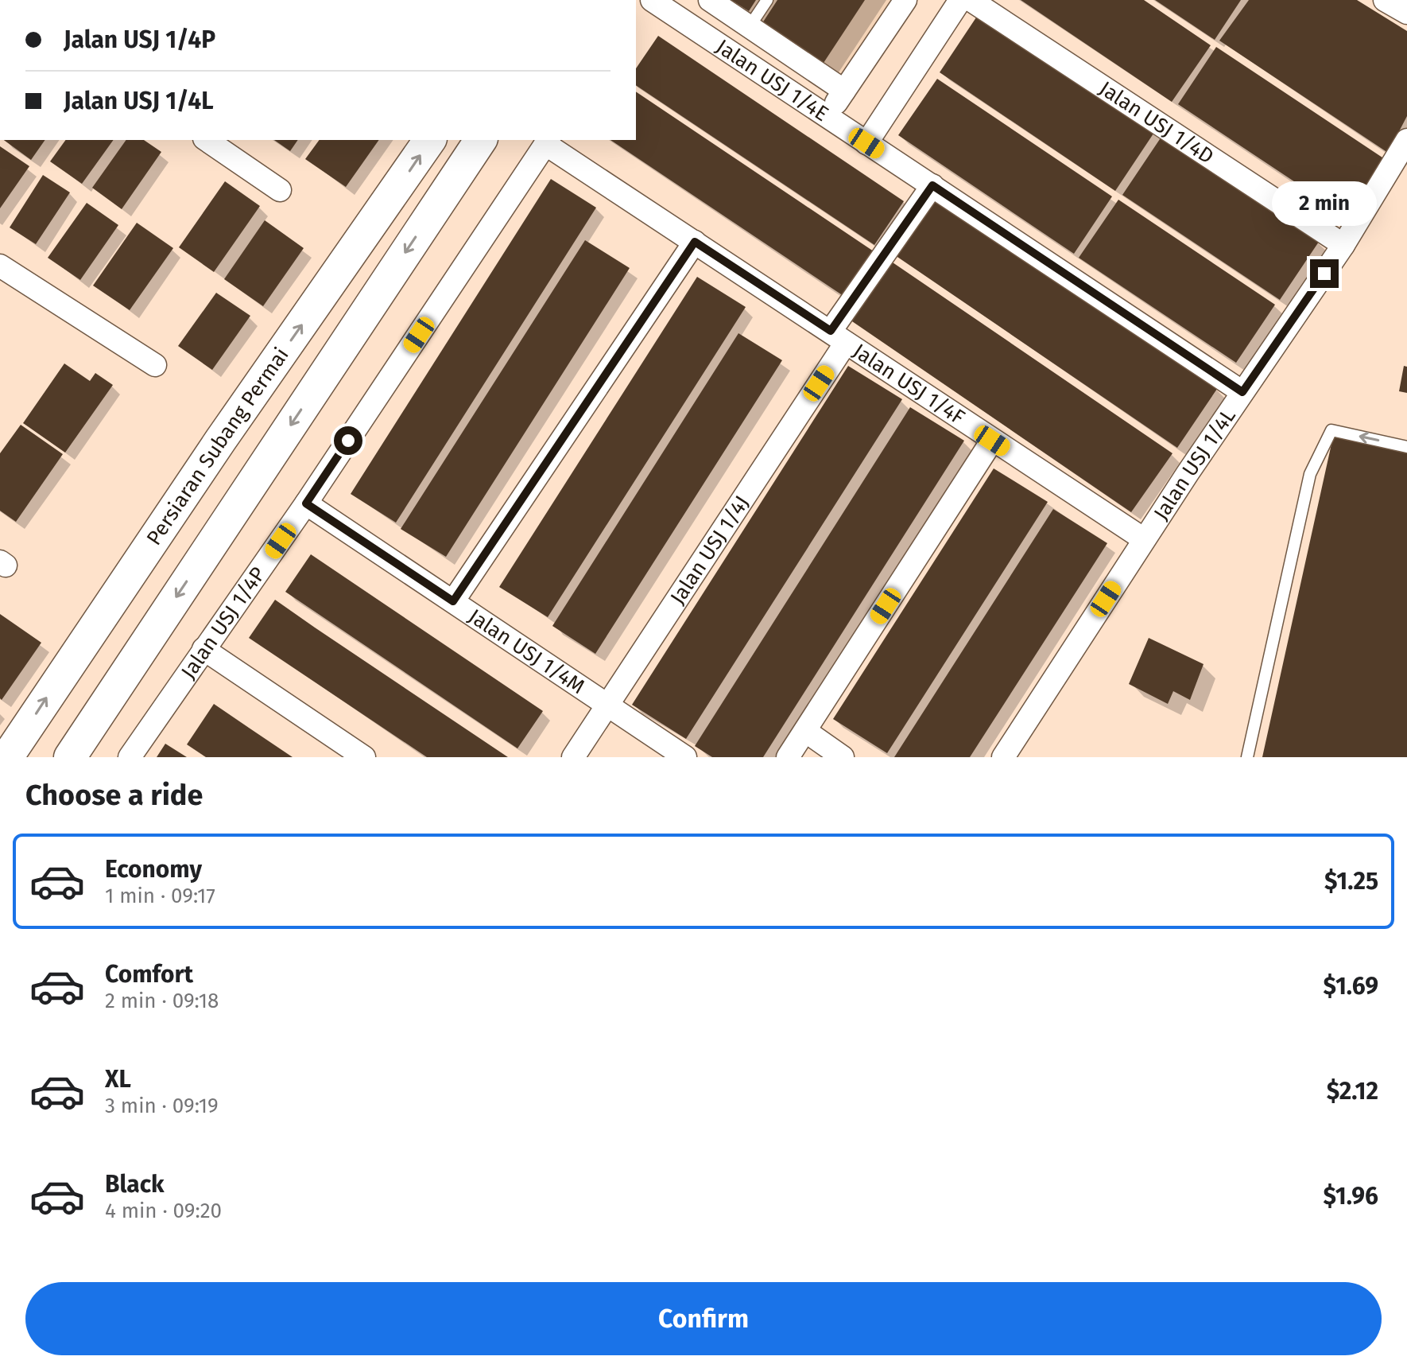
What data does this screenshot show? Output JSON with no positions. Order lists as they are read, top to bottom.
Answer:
{
  "streets": {
    "main road": ["Persiaran Subang Permai"],
    "street": [
      "Jalan USJ 1/4E",
      "Jalan USJ 1/4D",
      "Jalan USJ 1/4F",
      "Jalan USJ 1/4L",
      "Jalan USJ 1/4J",
      "Jalan USJ 1/4P",
      "Jalan USJ 1/4M"
    ]
  },
  "crossings": [
    ["Jalan USJ 1/4E", "Jalan USJ 1/4L"],
    ["Jalan USJ 1/4E", "Jalan USJ 1/4J"],
    ["Jalan USJ 1/4D", "Jalan USJ 1/4L"],
    ["Jalan USJ 1/4F", "Jalan USJ 1/4L"],
    ["Jalan USJ 1/4F", "Jalan USJ 1/4J"],
    ["Jalan USJ 1/4F", "Jalan USJ 1/4P"],
    ["Jalan USJ 1/4J", "Jalan USJ 1/4M"],
    ["Jalan USJ 1/4P", "Jalan USJ 1/4M"]
  ],
  "page": {
    "banner": ["Jalan USJ 1/4P", "Jalan USJ 1/4L"],
    "bubble": "2 min",
    "heading": "Choose a ride",
    "list": [
      {
        "name": "Economy",
        "note": "1 min · 09:17",
        "value": "$1.25"
      },
      {
        "name": "Comfort",
        "note": "2 min · 09:18",
        "value": "$1.69"
      },
      {
        "name": "XL",
        "note": "3 min · 09:19",
        "value": "$2.12"
      },
      {
        "name": "Black",
        "note": "4 min · 09:20",
        "value": "$1.96"
      }
    ],
    "buttons": "Confirm"
  }
}
